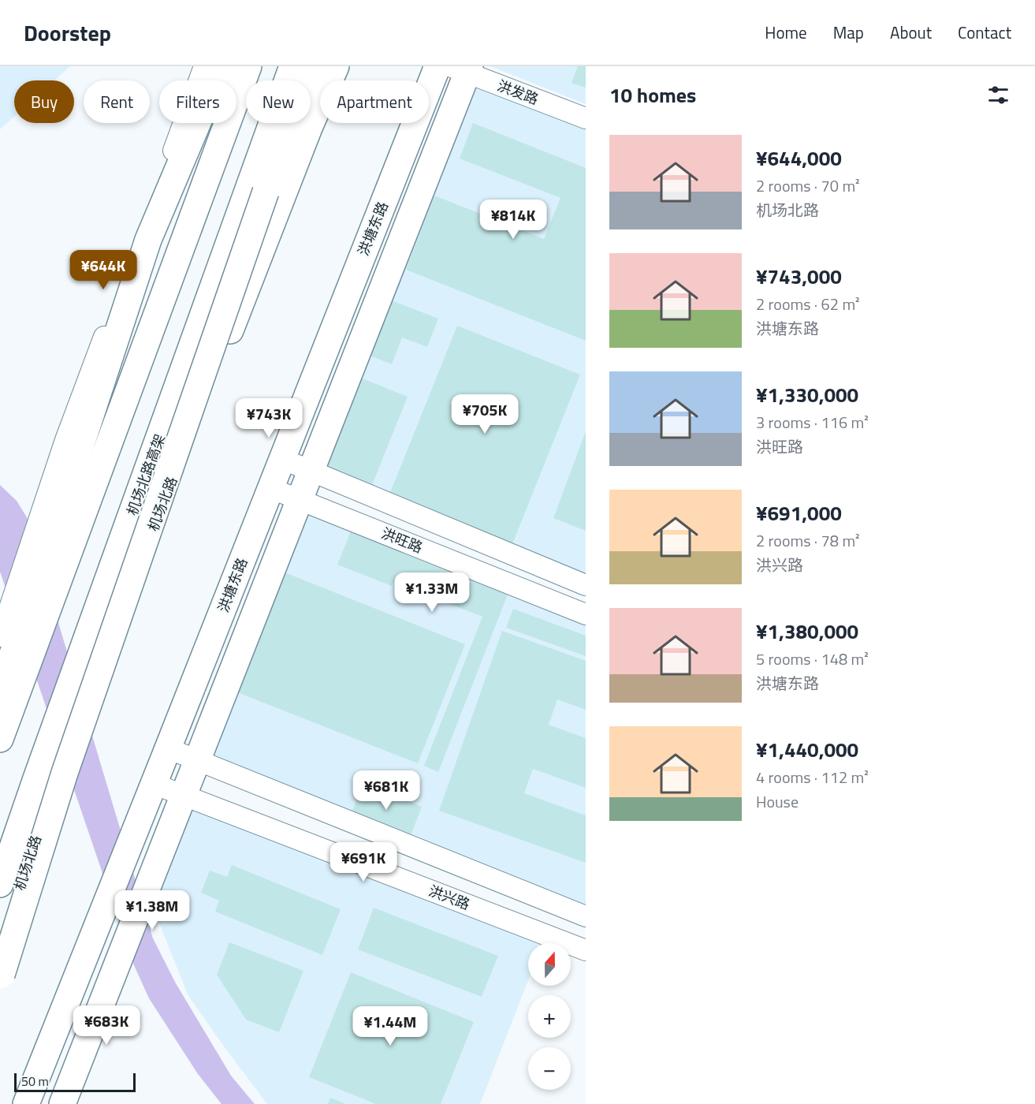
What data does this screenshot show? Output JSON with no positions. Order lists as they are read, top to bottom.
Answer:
{
  "streets": {
    "main road": ["洪塘东路", "机场北路高架", "机场北路"],
    "street": ["洪发路", "洪旺路", "洪兴路"]
  },
  "crossings": [
    ["洪塘东路", "洪旺路"],
    ["洪塘东路", "洪兴路"]
  ],
  "scale_bar": "50 m",
  "north": "top",
  "page": {
    "header": "Doorstep",
    "nav": [
      "Home",
      "Map",
      "About",
      "Contact"
    ],
    "heading": "10 homes",
    "chip": [
      "Buy",
      "Rent",
      "Filters",
      "New",
      "Apartment"
    ],
    "list": [
      {
        "name": "¥644,000",
        "note": "2 rooms · 70 m² · 机场北路"
      },
      {
        "name": "¥743,000",
        "note": "2 rooms · 62 m² · 洪塘东路"
      },
      {
        "name": "¥1,330,000",
        "note": "3 rooms · 116 m² · 洪旺路"
      },
      {
        "name": "¥691,000",
        "note": "2 rooms · 78 m² · 洪兴路"
      },
      {
        "name": "¥1,380,000",
        "note": "5 rooms · 148 m² · 洪塘东路"
      },
      {
        "name": "¥1,440,000",
        "note": "4 rooms · 112 m² · House"
      }
    ],
    "price": [
      "¥814K",
      "¥644K",
      "¥705K",
      "¥743K",
      "¥1.33M",
      "¥681K",
      "¥691K",
      "¥1.38M",
      "¥683K",
      "¥1.44M"
    ],
    "map_buttons": ["+", "−"],
    "scale": "50 m"
  }
}
